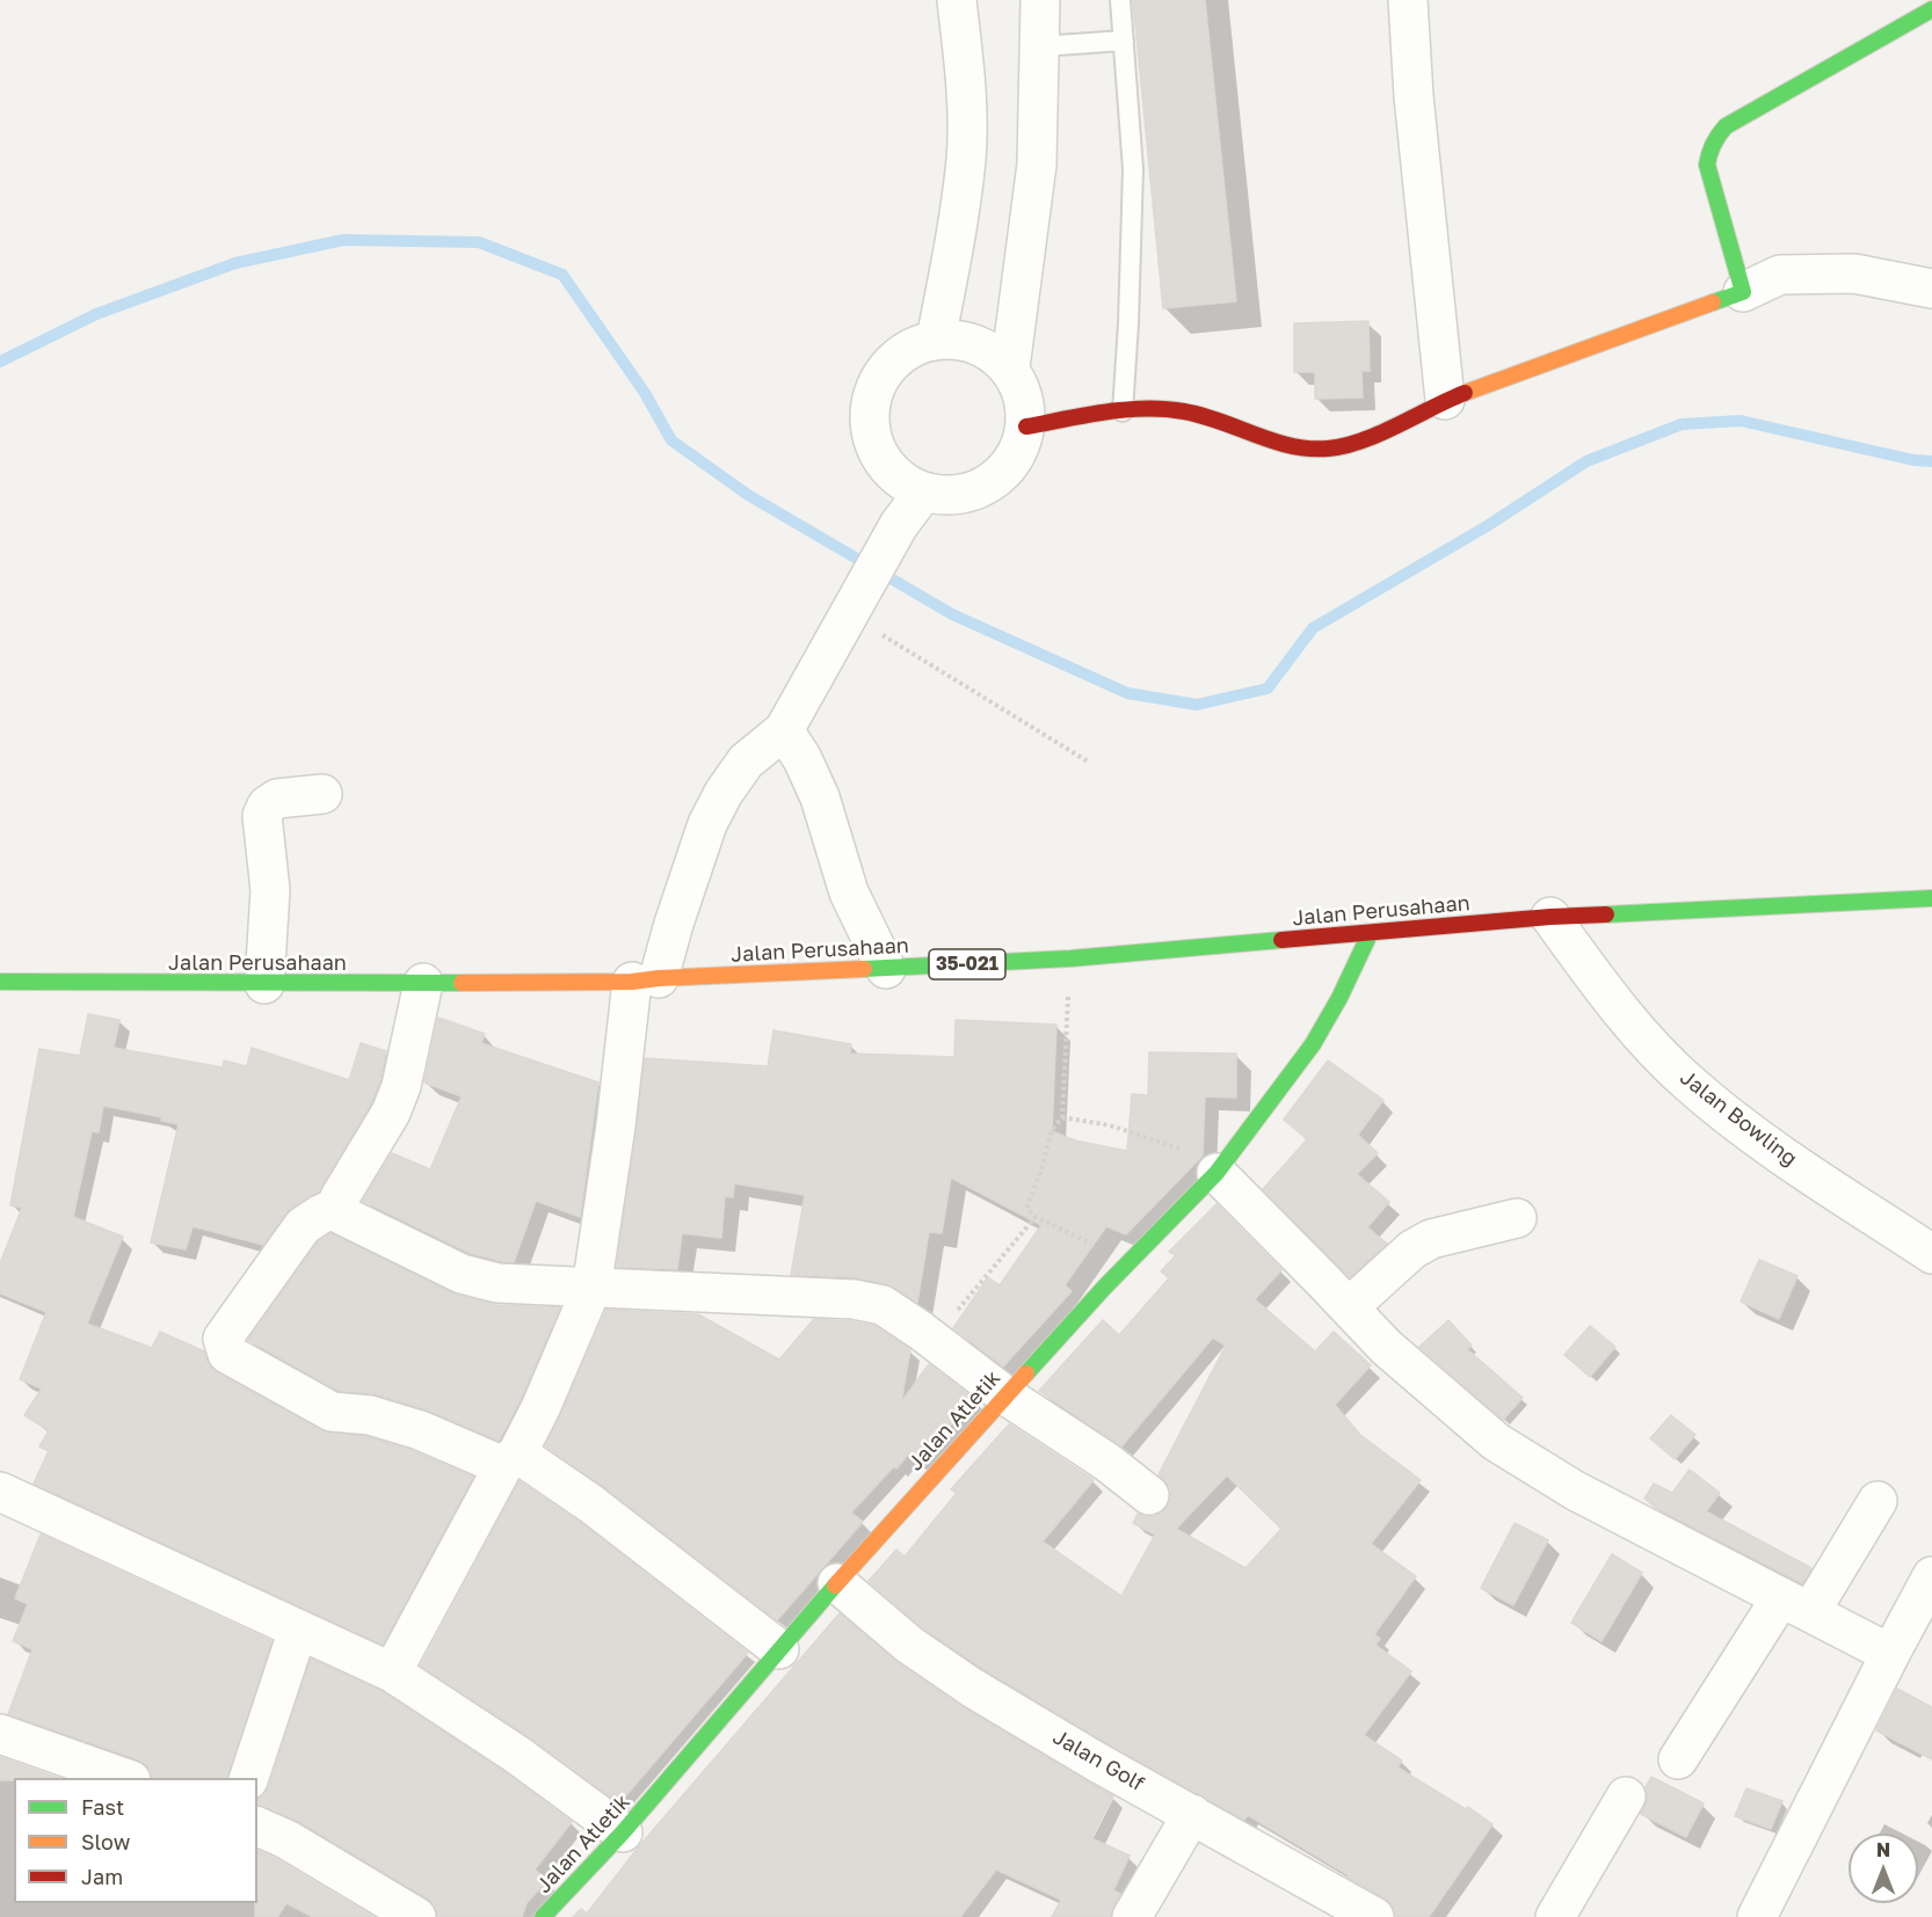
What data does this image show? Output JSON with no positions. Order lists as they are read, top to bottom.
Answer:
{
  "streets": {
    "street": [
      "Jalan Perusahaan",
      "35-021",
      "Jalan Bowling",
      "Jalan Atletik",
      "Jalan Golf"
    ]
  },
  "crossings": [
    ["Jalan Perusahaan", "Jalan Bowling"],
    ["Jalan Perusahaan", "Jalan Atletik"],
    ["Jalan Atletik", "Jalan Golf"]
  ],
  "legend": ["Fast", "Slow", "Jam"],
  "north": "top"
}
